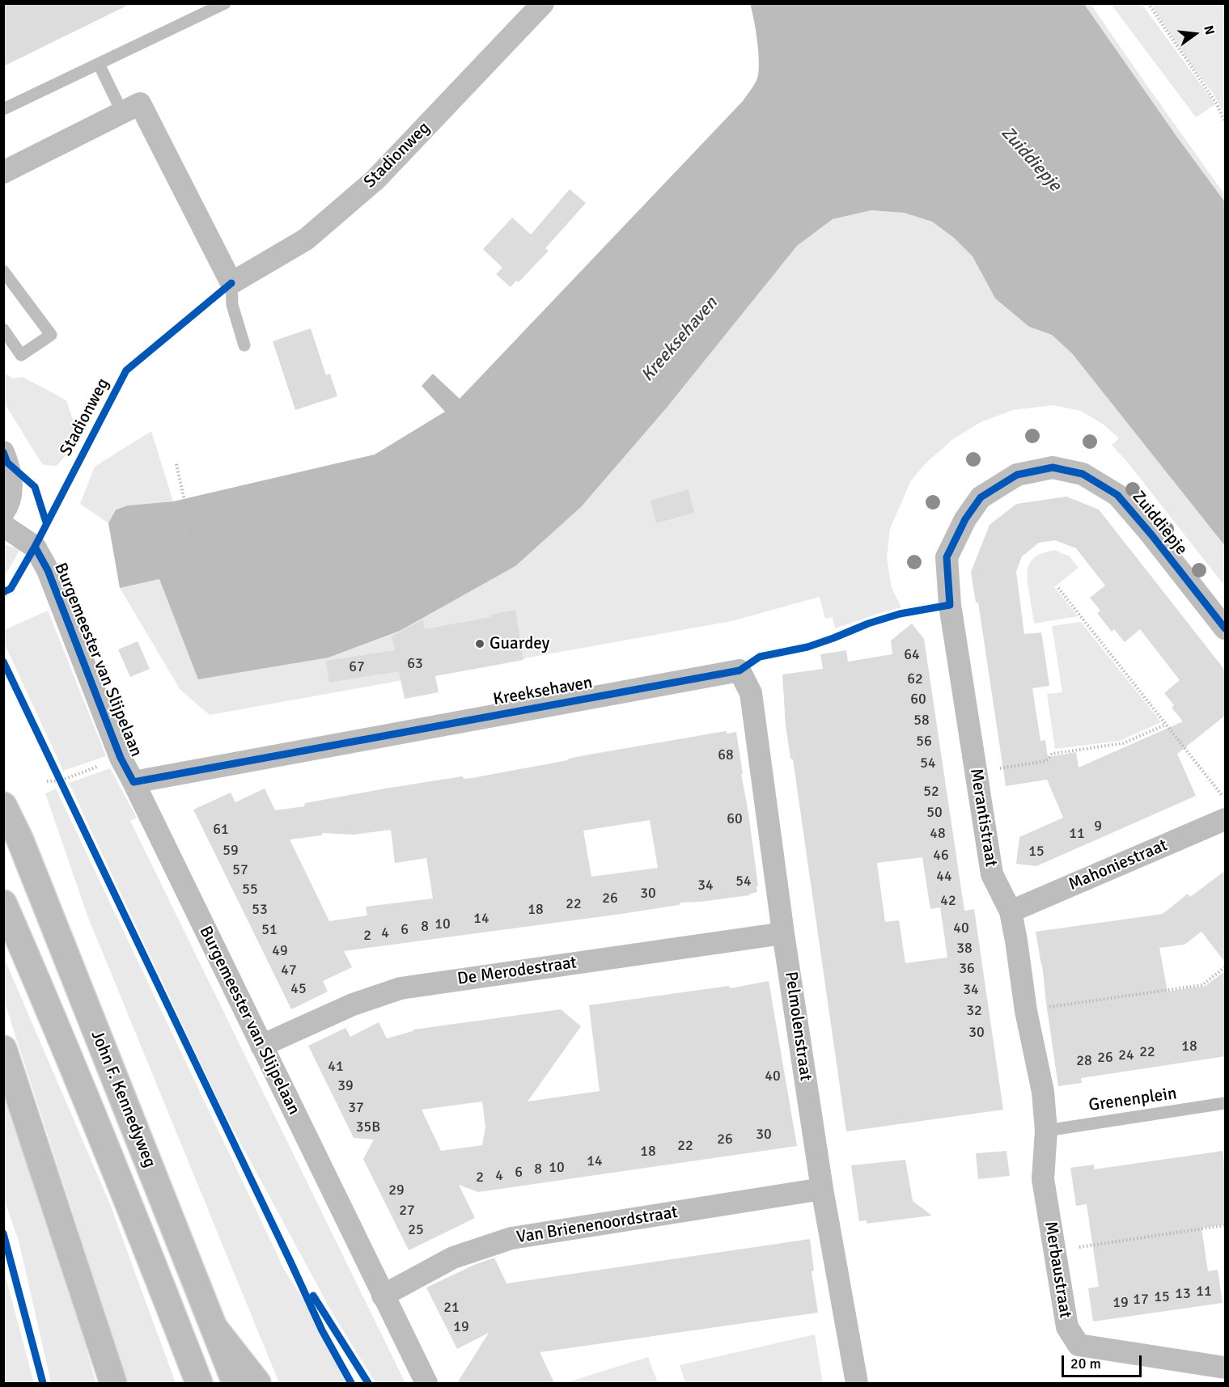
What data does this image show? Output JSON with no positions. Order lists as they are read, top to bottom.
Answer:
{
  "streets": {
    "main road": ["John F. Kennedyweg"],
    "street": [
      "Stadionweg",
      "Zuiddiepje",
      "Burgemeester van Slijpelaan",
      "Kreeksehaven",
      "Merantistraat",
      "Mahoniestraat",
      "De Merodestraat",
      "Pelmolenstraat",
      "Van Brienenoordstraat",
      "Merbaustraat"
    ],
    "lane": ["Grenenplein"]
  },
  "crossings": [
    ["Zuiddiepje", "Merantistraat"],
    ["Burgemeester van Slijpelaan", "Kreeksehaven"],
    ["Burgemeester van Slijpelaan", "De Merodestraat"],
    ["Burgemeester van Slijpelaan", "Van Brienenoordstraat"],
    ["Kreeksehaven", "Pelmolenstraat"],
    ["Merantistraat", "Mahoniestraat"],
    ["Merantistraat", "Grenenplein"],
    ["Merantistraat", "Merbaustraat"],
    ["De Merodestraat", "Pelmolenstraat"],
    ["Pelmolenstraat", "Van Brienenoordstraat"],
    ["Grenenplein", "Merbaustraat"]
  ],
  "water": ["Zuiddiepje", "Kreeksehaven"],
  "places": ["Guardey"],
  "house_numbers": [
    "64",
    "63",
    "67",
    "62",
    "60",
    "58",
    "56",
    "68",
    "54",
    "52",
    "50",
    "60",
    "9",
    "61",
    "48",
    "11",
    "59",
    "15",
    "46",
    "57",
    "44",
    "54",
    "34",
    "55",
    "30",
    "26",
    "42",
    "22",
    "53",
    "18",
    "14",
    "10",
    "8",
    "40",
    "51",
    "6",
    "4",
    "2",
    "38",
    "49",
    "36",
    "47",
    "45",
    "34",
    "32",
    "30",
    "18",
    "22",
    "24",
    "26",
    "28",
    "41",
    "40",
    "39",
    "37",
    "35B",
    "30",
    "26",
    "22",
    "18",
    "14",
    "10",
    "8",
    "6",
    "4",
    "2",
    "29",
    "27",
    "25",
    "11",
    "13",
    "15",
    "17",
    "19",
    "21",
    "19"
  ],
  "scale_bar": "20 m",
  "north": "right"
}
